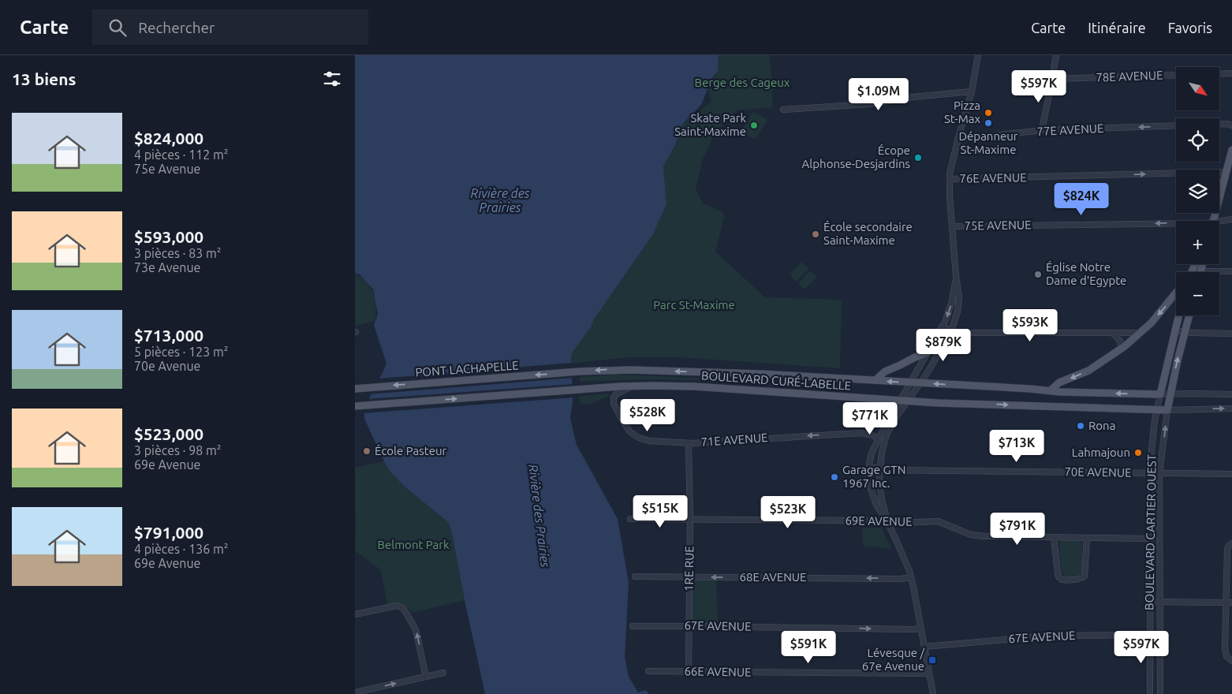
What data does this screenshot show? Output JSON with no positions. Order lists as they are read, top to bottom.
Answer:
{
  "streets": {
    "main road": ["PONT LACHAPELLE", "BOULEVARD CURÉ-LABELLE"],
    "street": [
      "78E AVENUE",
      "77E AVENUE",
      "76E AVENUE",
      "75E AVENUE",
      "71E AVENUE",
      "70E AVENUE",
      "69E AVENUE",
      "BOULEVARD CARTIER OUEST",
      "1RE RUE",
      "68E AVENUE",
      "67E AVENUE",
      "66E AVENUE"
    ]
  },
  "crossings": [
    ["PONT LACHAPELLE", "BOULEVARD CURÉ-LABELLE"],
    ["BOULEVARD CURÉ-LABELLE", "71E AVENUE"],
    ["BOULEVARD CURÉ-LABELLE", "BOULEVARD CARTIER OUEST"],
    ["71E AVENUE", "1RE RUE"],
    ["70E AVENUE", "BOULEVARD CARTIER OUEST"],
    ["69E AVENUE", "BOULEVARD CARTIER OUEST"],
    ["69E AVENUE", "1RE RUE"],
    ["BOULEVARD CARTIER OUEST", "67E AVENUE"],
    ["1RE RUE", "68E AVENUE"],
    ["1RE RUE", "67E AVENUE"],
    ["1RE RUE", "66E AVENUE"]
  ],
  "one_way": [
    "77E AVENUE",
    "76E AVENUE",
    "75E AVENUE",
    "PONT LACHAPELLE",
    "71E AVENUE",
    "68E AVENUE",
    "67E AVENUE"
  ],
  "water": ["Rivière des Prairies"],
  "parks": ["Berge des Cageux", "Parc St-Maxime", "Belmont Park"],
  "places": {
    "other": [
      "Pizza St-Max",
      "Dépanneur St-Maxime",
      "Skate Park Saint-Maxime",
      "Écope Alphonse-Desjardins",
      "École secondaire Saint-Maxime",
      "Église Notre Dame d'Egypte",
      "Rona",
      "École Pasteur",
      "Lahmajoun",
      "Garage GTN 1967 Inc."
    ],
    "transit": ["Lévesque / 67e Avenue"]
  },
  "north": "bottom right",
  "page": {
    "header": "Carte",
    "search": "Rechercher",
    "nav": ["Carte", "Itinéraire", "Favoris"],
    "heading": "13 biens",
    "map_buttons": ["+", "−"],
    "price": [
      "$597K",
      "$1.09M",
      "$824K",
      "$593K",
      "$879K",
      "$528K",
      "$771K",
      "$713K",
      "$515K",
      "$523K",
      "$791K",
      "$591K",
      "$597K"
    ],
    "list": [
      {
        "name": "$824,000",
        "note": "4 pièces · 112 m² · 75e Avenue"
      },
      {
        "name": "$593,000",
        "note": "3 pièces · 83 m² · 73e Avenue"
      },
      {
        "name": "$713,000",
        "note": "5 pièces · 123 m² · 70e Avenue"
      },
      {
        "name": "$523,000",
        "note": "3 pièces · 98 m² · 69e Avenue"
      },
      {
        "name": "$791,000",
        "note": "4 pièces · 136 m² · 69e Avenue"
      }
    ]
  }
}
